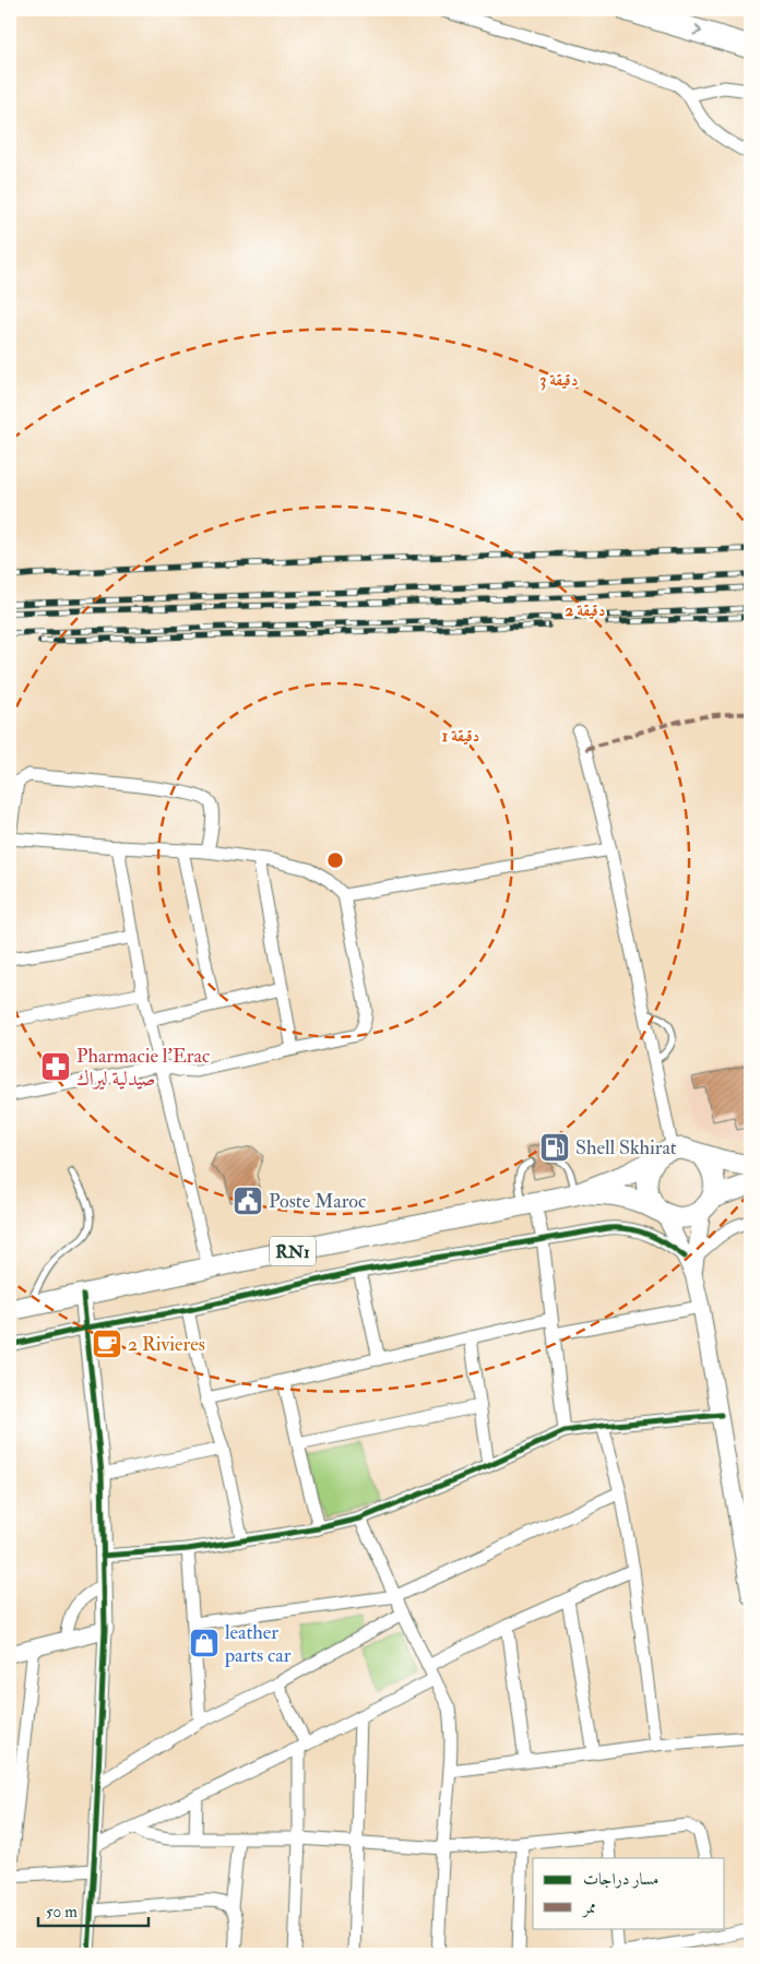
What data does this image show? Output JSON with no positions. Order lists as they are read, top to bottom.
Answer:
{
  "streets": {
    "main road": ["RN1"]
  },
  "places": {
    "pharmacy": ["Pharmacie l'Erac صيدلية ليراك"],
    "fuel station": ["Shell Skhirat"],
    "public building": ["Poste Maroc"],
    "cafe": ["2 Rivieres"],
    "shop": ["leather parts car"]
  },
  "legend": ["مسار دراجات", "ممر"],
  "scale_bar": "50 m",
  "rings": ["3 دقيقة", "2 دقيقة", "1 دقيقة"]
}
